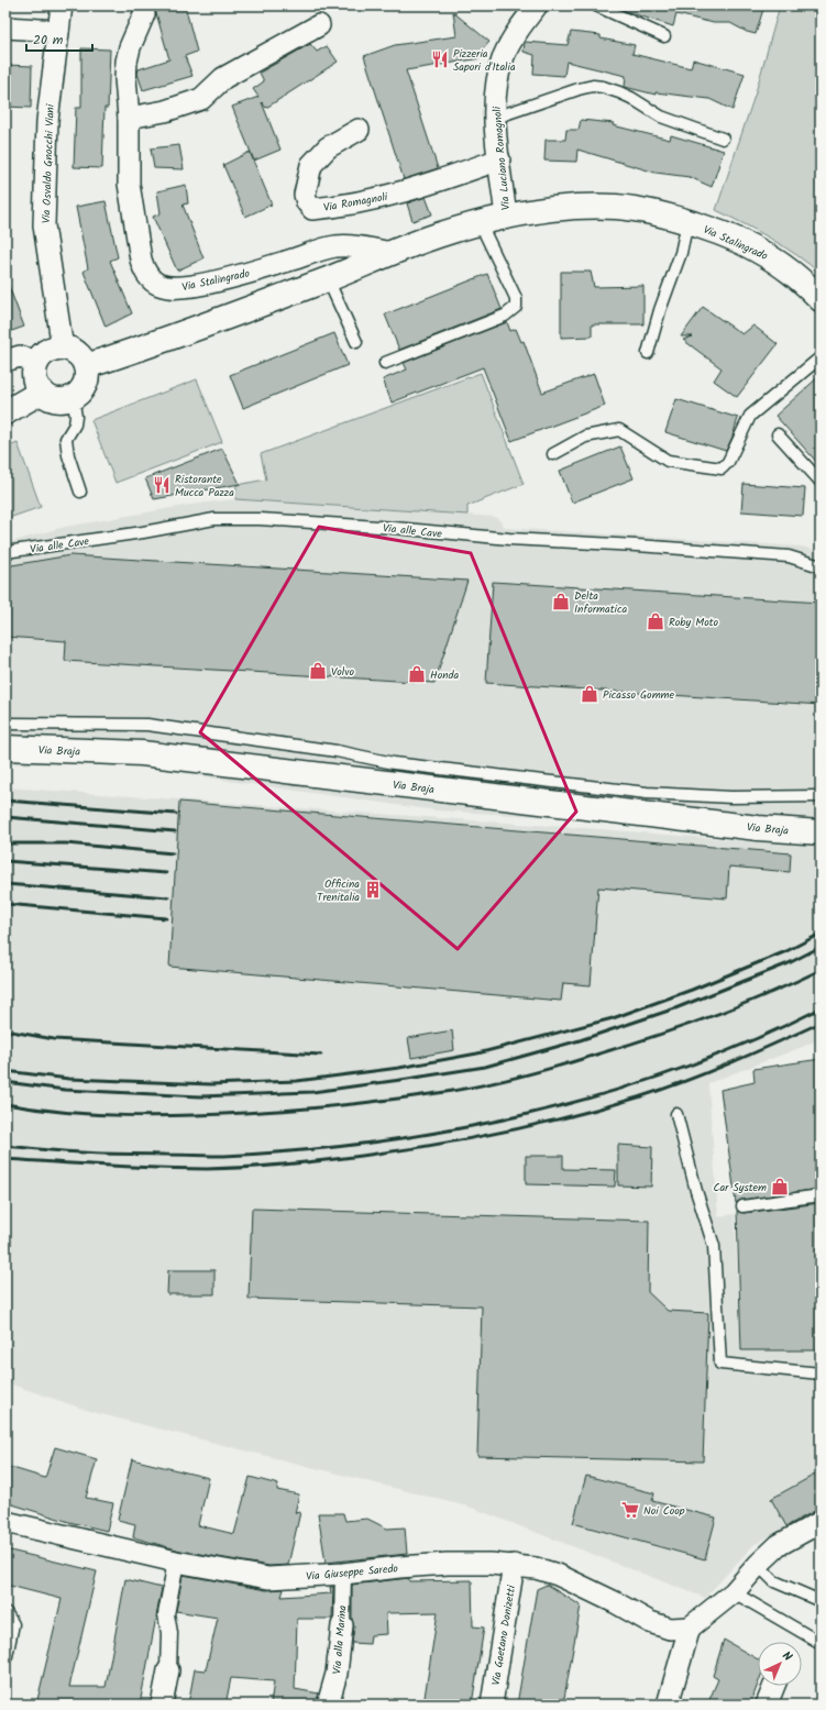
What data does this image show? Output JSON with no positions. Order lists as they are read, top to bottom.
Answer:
{
  "streets": {
    "street": [
      "Via Luciano Romagnoli",
      "Via Osvaldo Gnocchi Viani",
      "Via Romagnoli",
      "Via Stalingrado",
      "Via Braja",
      "Via Giuseppe Saredo",
      "Via Gaetano Donizetti",
      "Via alla Marina"
    ],
    "lane": ["Via alle Cave"]
  },
  "crossings": [
    ["Via Luciano Romagnoli", "Via Romagnoli"],
    ["Via Luciano Romagnoli", "Via Stalingrado"],
    ["Via Osvaldo Gnocchi Viani", "Via Stalingrado"],
    ["Via Giuseppe Saredo", "Via Gaetano Donizetti"],
    ["Via Giuseppe Saredo", "Via alla Marina"]
  ],
  "places": {
    "restaurant": ["Pizzeria Sapori d'Italia", "Ristorante Mucca Pazza"],
    "shop": [
      "Delta Informatica",
      "Roby Moto",
      "Volvo",
      "Honda",
      "Picasso Gomme",
      "Car System"
    ],
    "building": ["Officina Trenitalia"],
    "supermarket": ["Noi Coop"]
  },
  "scale_bar": "20 m",
  "north": "top right"
}
